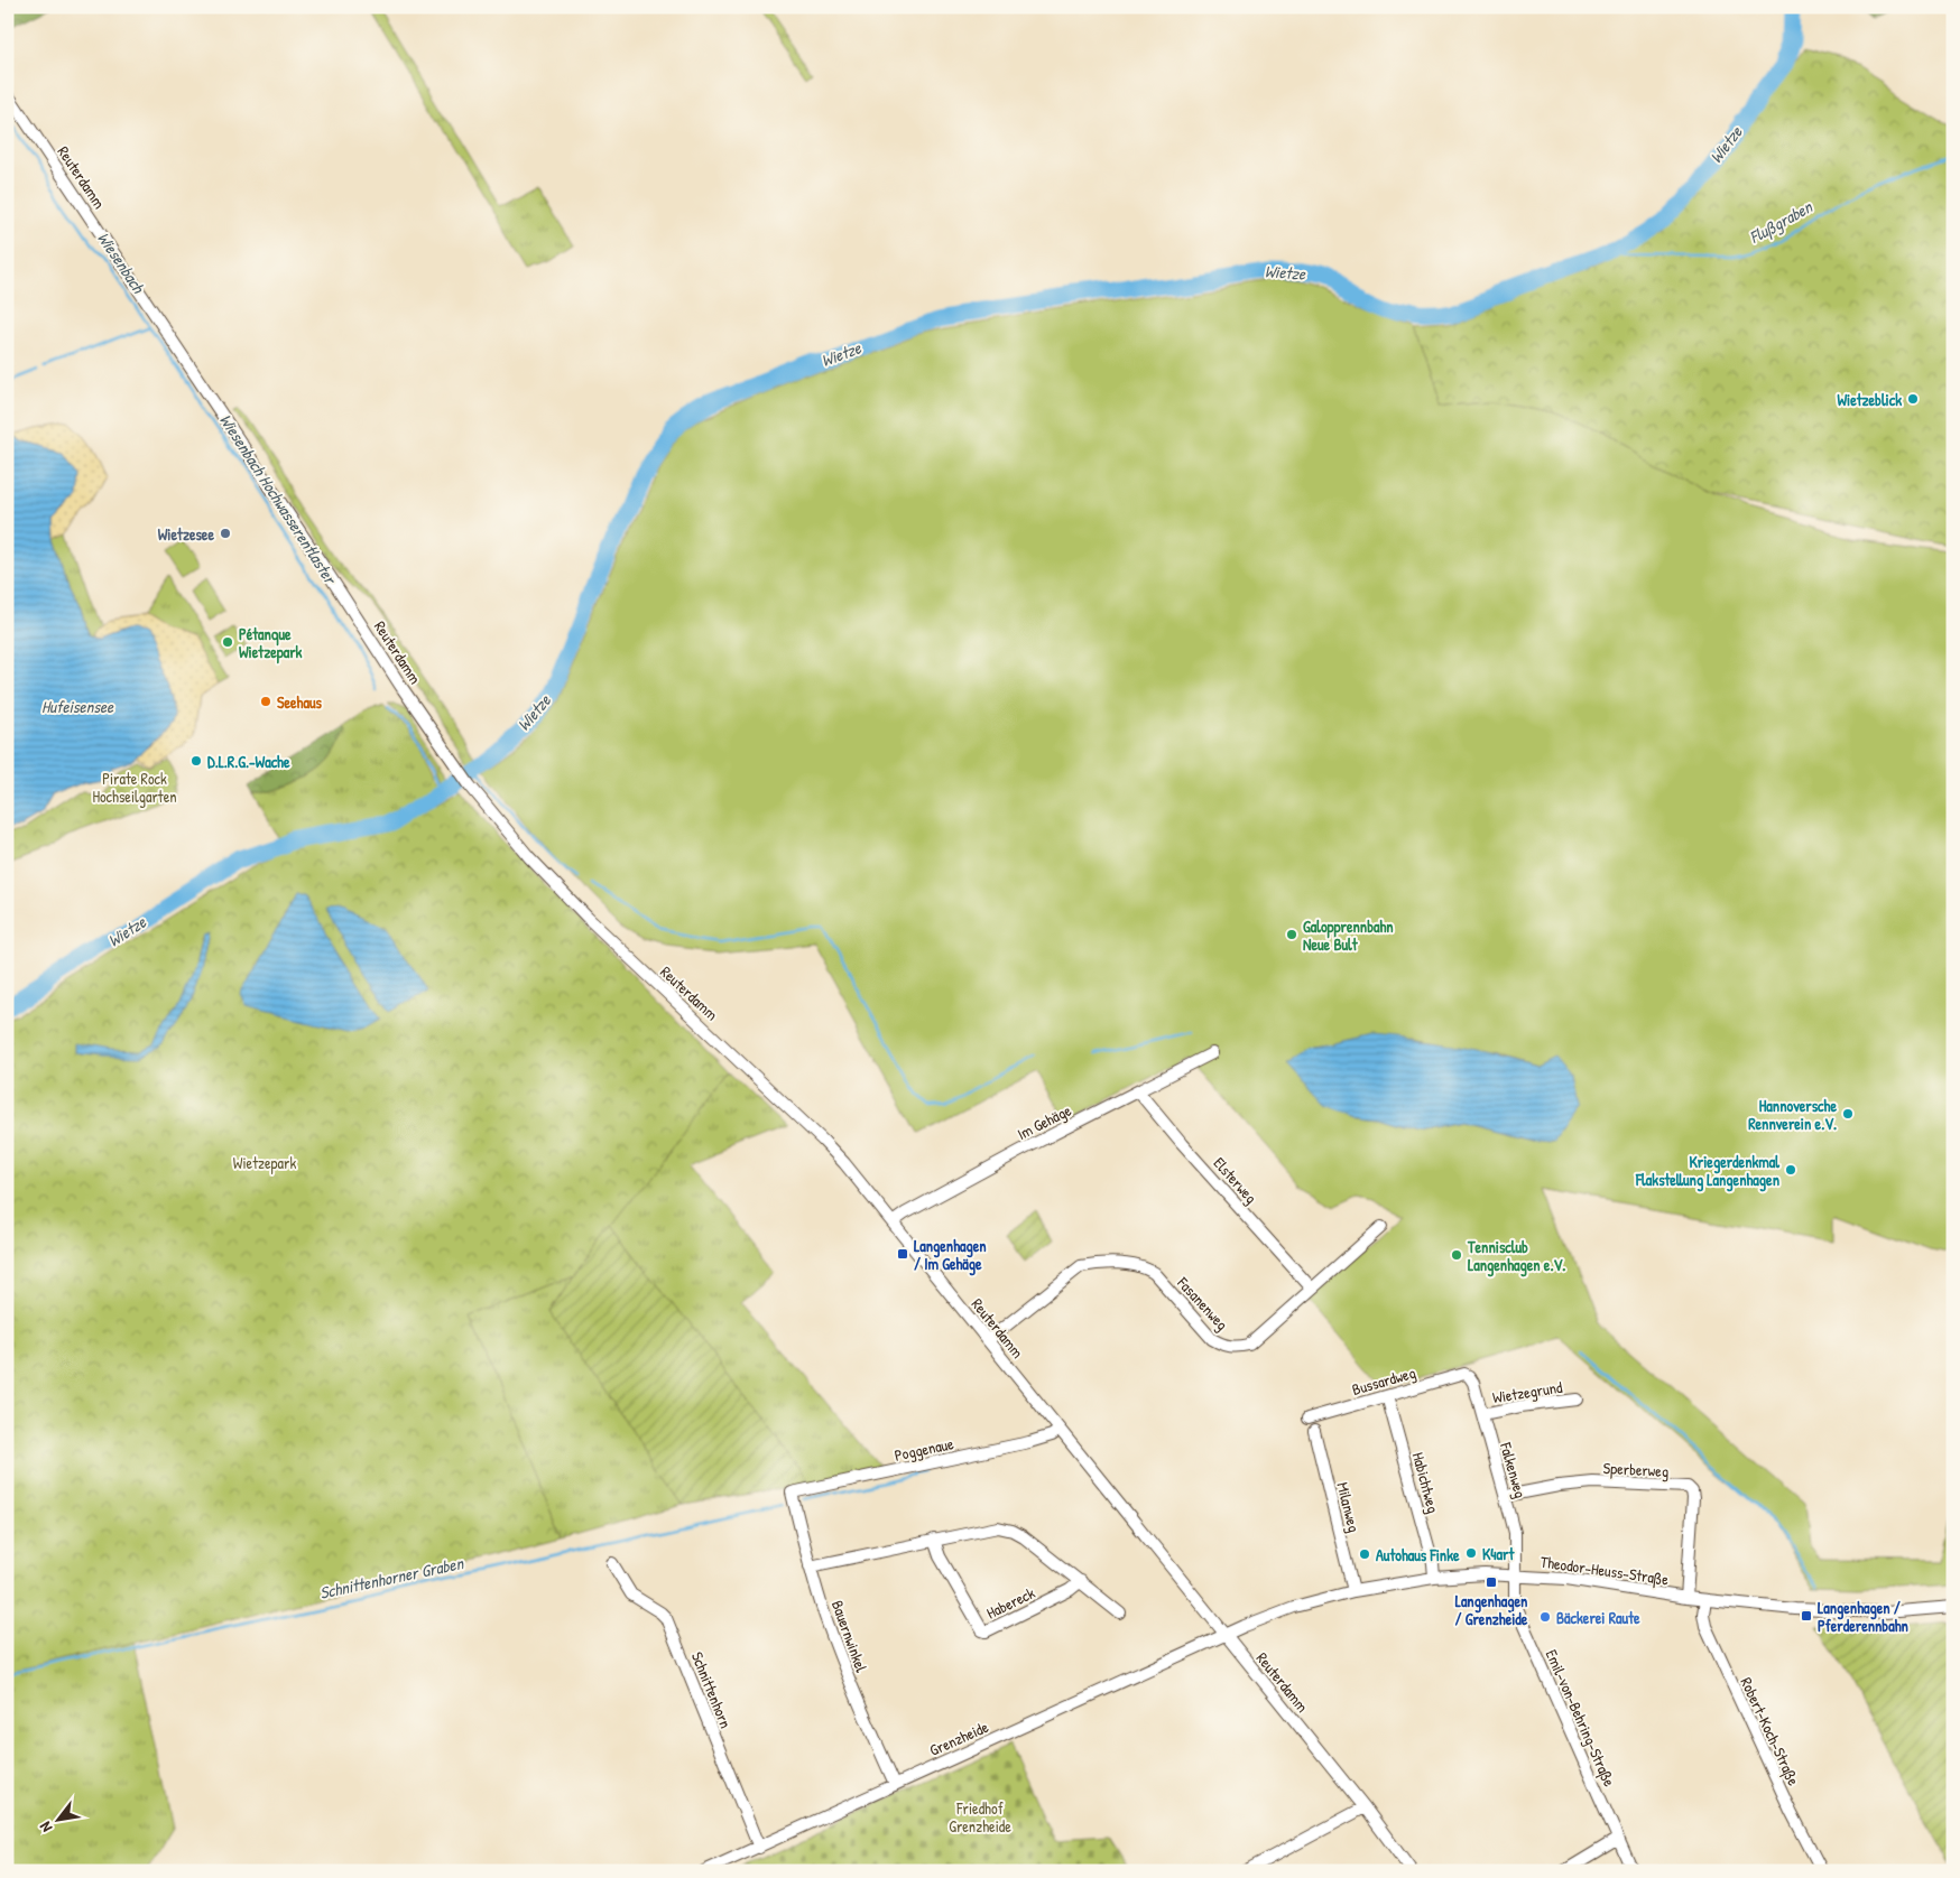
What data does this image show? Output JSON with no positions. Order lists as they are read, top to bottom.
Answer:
{
  "streets": {
    "street": [
      "Reuterdamm",
      "Im Gehäge",
      "Elsterweg",
      "Fasanenweg",
      "Bussardweg",
      "Wietzegrund",
      "Poggenaue",
      "Sperberweg",
      "Falkenweg",
      "Habichtweg",
      "Milanweg",
      "Theodor-Heuss-Straße",
      "Habereck",
      "Bauernwinkel",
      "Schnittenhorn",
      "Emil-von-Behring-Straße",
      "Robert-Koch-Straße",
      "Grenzheide"
    ]
  },
  "crossings": [
    ["Reuterdamm", "Im Gehäge"],
    ["Reuterdamm", "Fasanenweg"],
    ["Reuterdamm", "Poggenaue"],
    ["Reuterdamm", "Theodor-Heuss-Straße"],
    ["Reuterdamm", "Grenzheide"],
    ["Im Gehäge", "Elsterweg"],
    ["Elsterweg", "Fasanenweg"],
    ["Bussardweg", "Falkenweg"],
    ["Bussardweg", "Habichtweg"],
    ["Wietzegrund", "Falkenweg"],
    ["Poggenaue", "Bauernwinkel"],
    ["Sperberweg", "Falkenweg"],
    ["Sperberweg", "Theodor-Heuss-Straße"],
    ["Falkenweg", "Theodor-Heuss-Straße"],
    ["Falkenweg", "Emil-von-Behring-Straße"],
    ["Habichtweg", "Theodor-Heuss-Straße"],
    ["Milanweg", "Theodor-Heuss-Straße"],
    ["Theodor-Heuss-Straße", "Emil-von-Behring-Straße"],
    ["Theodor-Heuss-Straße", "Robert-Koch-Straße"],
    ["Theodor-Heuss-Straße", "Grenzheide"],
    ["Bauernwinkel", "Grenzheide"],
    ["Schnittenhorn", "Grenzheide"]
  ],
  "water": [
    "Wietze",
    "Flußgraben",
    "Wiesenbach",
    "Wiesenbach Hochwasserentlaster",
    "Hufeisensee",
    "Schnittenhorner Graben"
  ],
  "parks": ["Pirate Rock Hochseilgarten", "Wietzepark", "Friedhof Grenzheide"],
  "places": {
    "other": [
      "Wietzeblick",
      "Wietzesee",
      "Pétanque Wietzepark",
      "Seehaus",
      "D.L.R.G.-Wache",
      "Galopprennbahn Neue Bult",
      "Hannoversche Rennverein e.V.",
      "Kriegerdenkmal Flakstellung Langenhagen",
      "Tennisclub Langenhagen e.V.",
      "K4art",
      "Autohaus Finke",
      "Bäckerei Raute"
    ],
    "transit": ["Langenhagen / Im Gehäge", "Langenhagen / Grenzheide", "Langenhagen / Pferderennbahn"]
  },
  "north": "bottom left"
}
